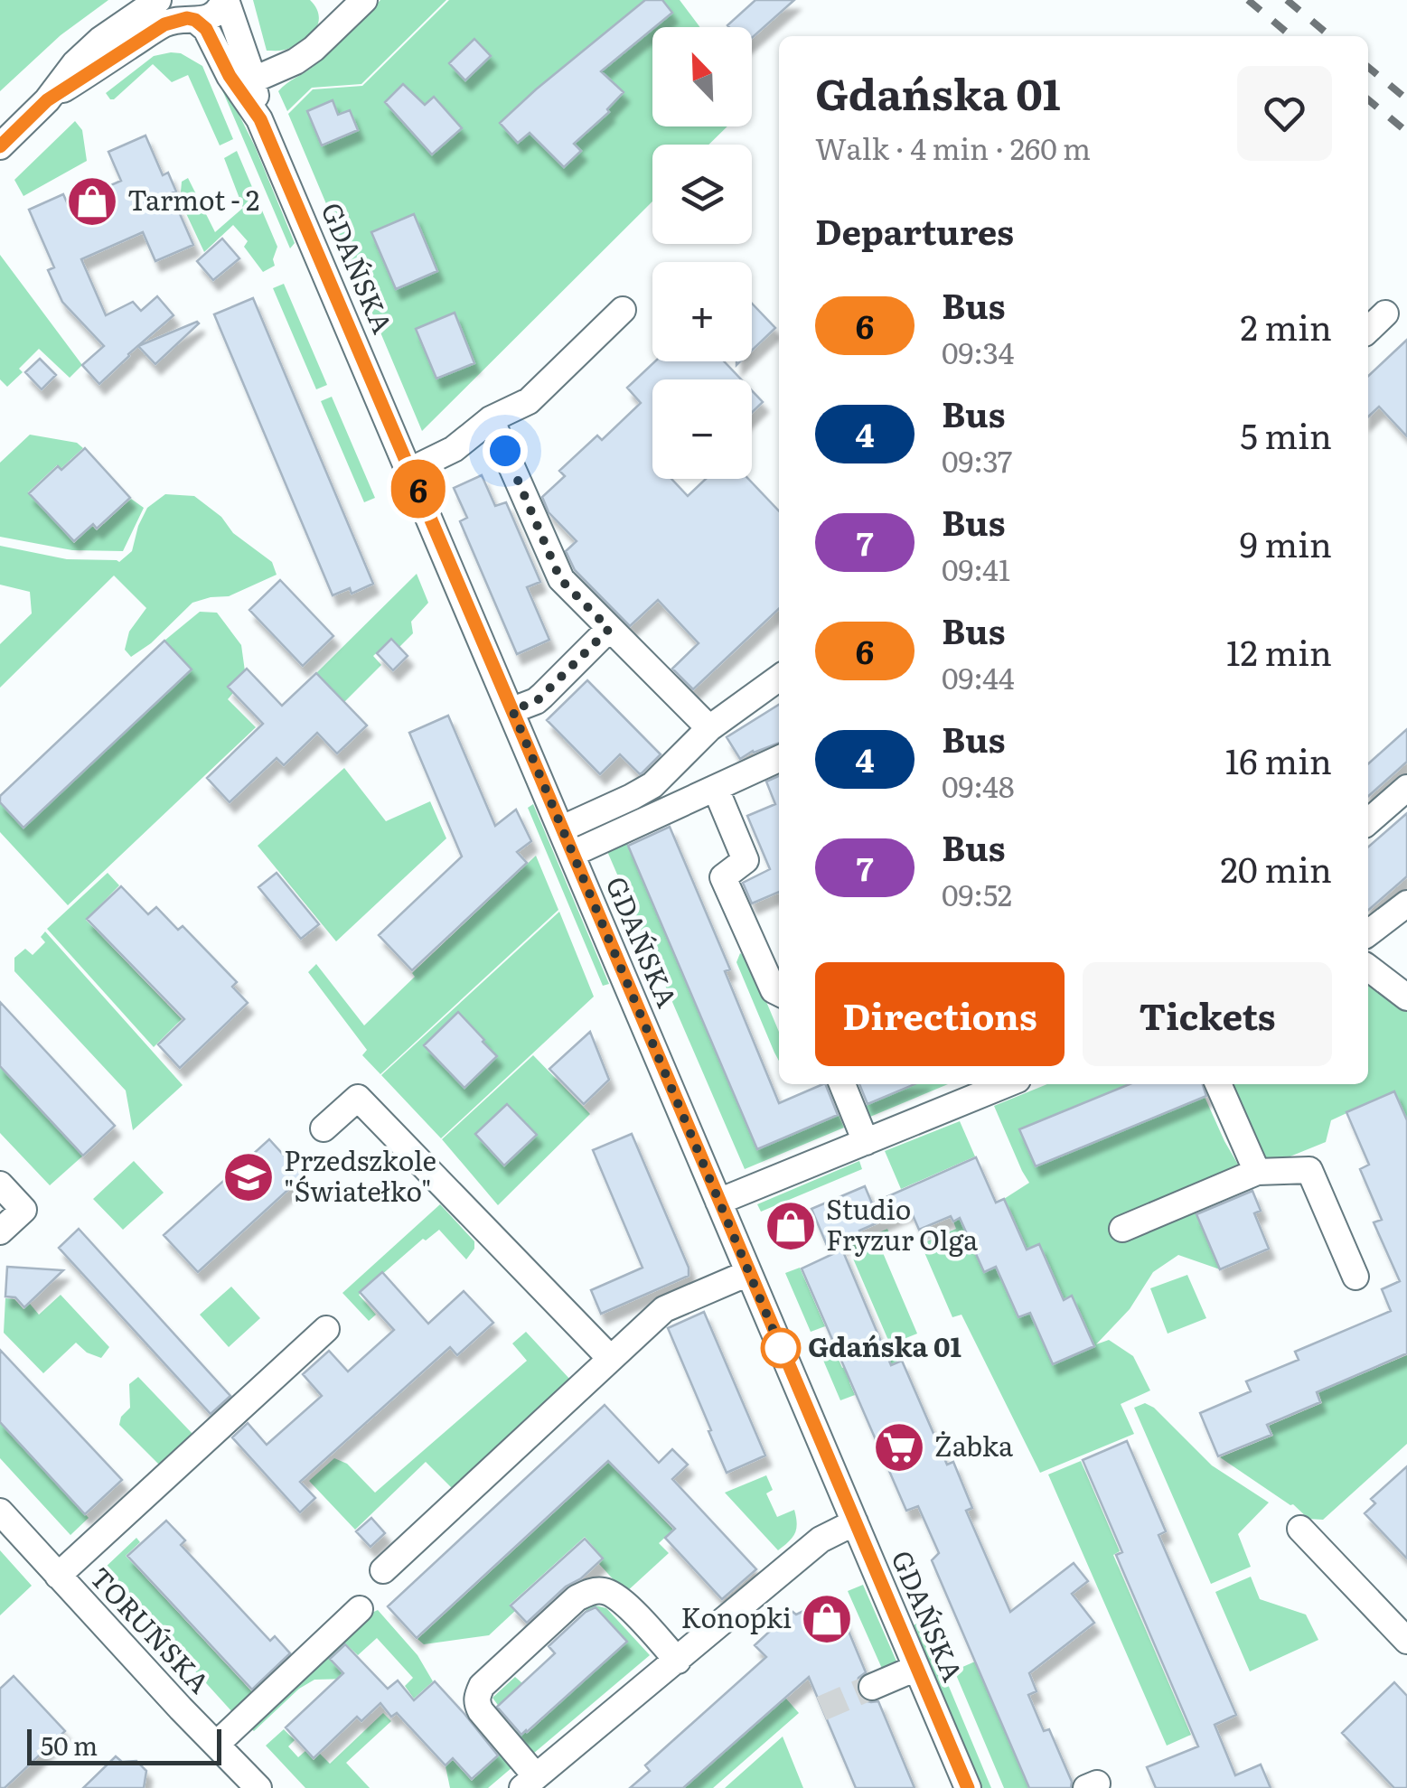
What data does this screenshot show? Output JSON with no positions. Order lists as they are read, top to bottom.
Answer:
{
  "streets": {
    "street": ["GDAŃSKA", "TORUŃSKA"]
  },
  "places": {
    "shop": ["Tarmot - 2", "Studio Fryzur Olga", "Konopki"],
    "school or university": ["Przedszkole \"Światełko\""],
    "other": ["Gdańska 01"],
    "supermarket": ["Żabka"]
  },
  "lines": ["bus line 6"],
  "scale_bar": "50 m",
  "north": "top left",
  "page": {
    "on_map": "6",
    "map_buttons": ["+", "−"],
    "heading": [
      ["Gdańska 01", "Walk · 4 min · 260 m"],
      "Departures"
    ],
    "list": [
      {
        "mark": "6",
        "name": "Bus",
        "note": "09:34",
        "value": "2 min"
      },
      {
        "mark": "4",
        "name": "Bus",
        "note": "09:37",
        "value": "5 min"
      },
      {
        "mark": "7",
        "name": "Bus",
        "note": "09:41",
        "value": "9 min"
      },
      {
        "mark": "6",
        "name": "Bus",
        "note": "09:44",
        "value": "12 min"
      },
      {
        "mark": "4",
        "name": "Bus",
        "note": "09:48",
        "value": "16 min"
      },
      {
        "mark": "7",
        "name": "Bus",
        "note": "09:52",
        "value": "20 min"
      }
    ],
    "buttons": ["Directions", "Tickets"],
    "scale": "50 m"
  }
}
